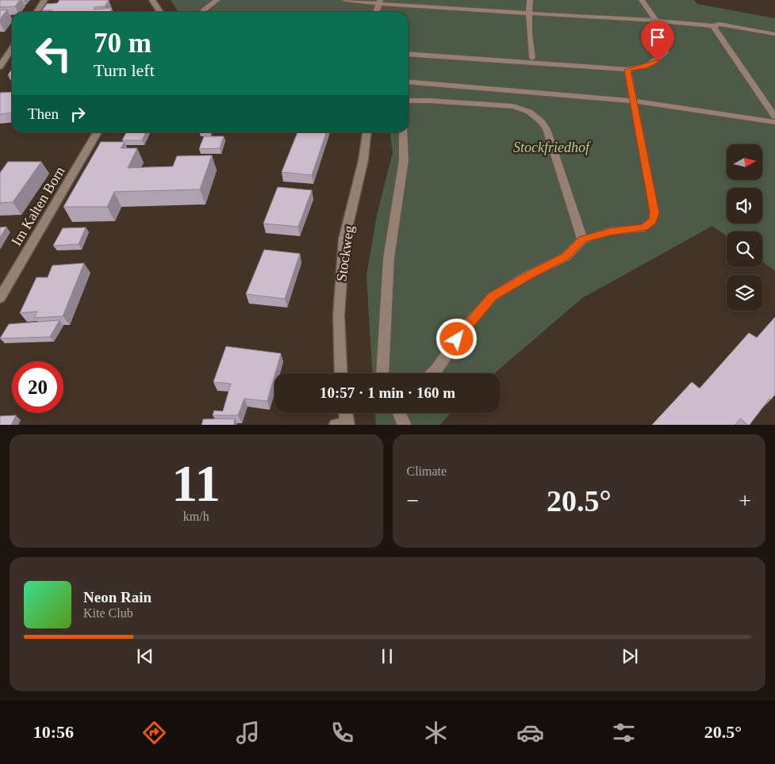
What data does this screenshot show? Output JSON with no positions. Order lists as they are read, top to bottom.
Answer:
{
  "streets": {
    "street": ["Im Kalten Born", "Stockweg"]
  },
  "parks": ["Stockfriedhof"],
  "north": "right",
  "page": {
    "turn": ["70 m", "Turn left"],
    "then": "Then",
    "limit": "20",
    "trip": "10:57 · 1 min · 160 m",
    "tile": [
      ["11", "km/h"],
      "Climate"
    ],
    "heat": ["−", "20.5°", "+"],
    "song": ["Neon Rain", "Kite Club"],
    "tabs": ["10:56", "20.5°"]
  }
}
